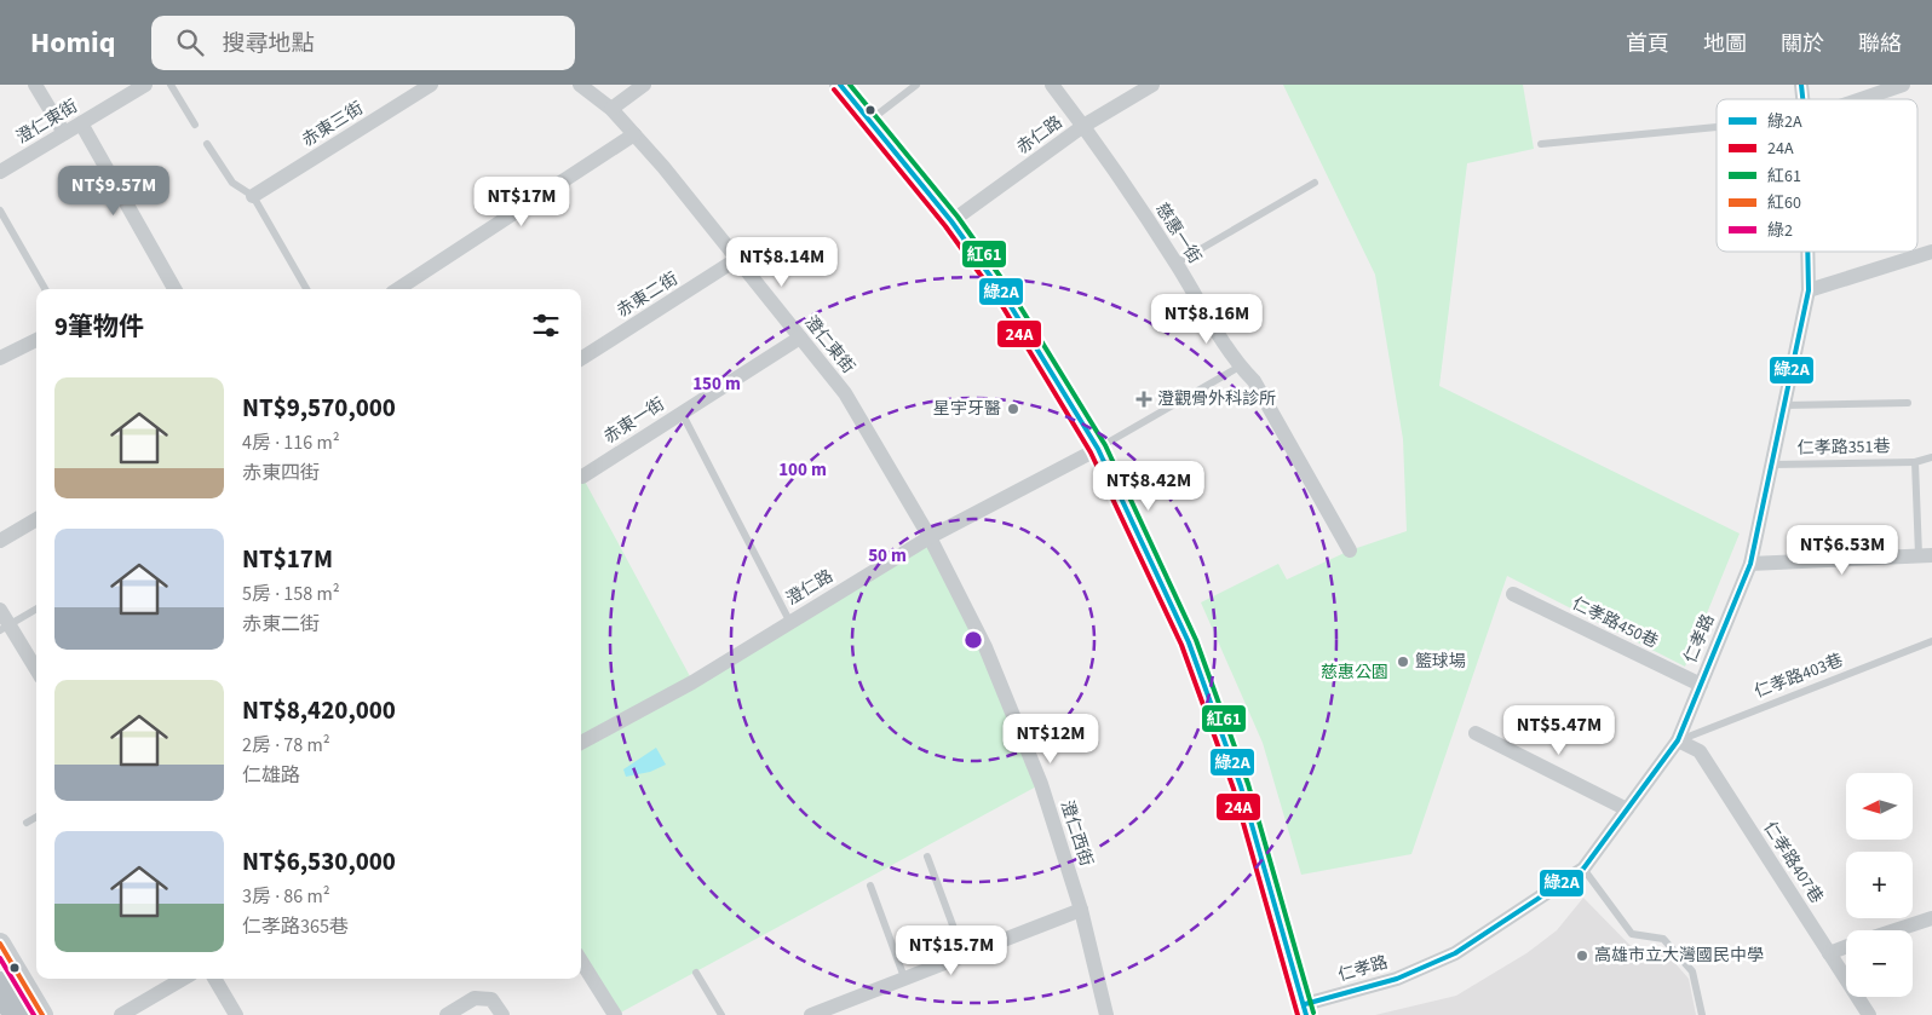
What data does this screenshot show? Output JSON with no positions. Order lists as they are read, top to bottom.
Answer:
{
  "streets": {
    "street": [
      "澄仁東街",
      "赤東三街",
      "赤仁路",
      "慈惠一街",
      "赤東二街",
      "赤東一街",
      "澄仁路",
      "仁孝路450巷",
      "仁孝路",
      "澄仁西街",
      "仁孝路407巷"
    ],
    "lane": ["仁孝路351巷", "仁孝路403巷"]
  },
  "crossings": [
    ["澄仁東街", "赤東二街"],
    ["澄仁東街", "赤東一街"],
    ["澄仁東街", "澄仁路"],
    ["澄仁東街", "澄仁西街"],
    ["赤仁路", "慈惠一街"],
    ["仁孝路351巷", "仁孝路"],
    ["澄仁路", "澄仁西街"],
    ["仁孝路450巷", "仁孝路"],
    ["仁孝路", "仁孝路403巷"],
    ["仁孝路", "仁孝路407巷"],
    ["仁孝路403巷", "仁孝路407巷"]
  ],
  "parks": ["慈惠公園"],
  "places": {
    "health": ["澄觀骨外科診所"],
    "other": ["星宇牙醫", "籃球場", "高雄市立大灣國民中學"]
  },
  "lines": [
    "transit line 綠2A",
    "transit line 紅61",
    "transit line 24A",
    "transit line 紅60",
    "transit line 綠2"
  ],
  "legend": [
    "綠2A",
    "24A",
    "紅61",
    "紅60",
    "綠2"
  ],
  "north": "left",
  "page": {
    "header": "Homiq",
    "search": "搜尋地點",
    "nav": [
      "首頁",
      "地圖",
      "關於",
      "聯絡"
    ],
    "price": [
      "NT$9.57M",
      "NT$17M",
      "NT$8.14M",
      "NT$8.16M",
      "NT$8.42M",
      "NT$6.53M",
      "NT$5.47M",
      "NT$12M",
      "NT$15.7M"
    ],
    "heading": "9筆物件",
    "list": [
      {
        "name": "NT$9,570,000",
        "note": "4房 · 116 m² · 赤東四街"
      },
      {
        "name": "NT$17M",
        "note": "5房 · 158 m² · 赤東二街"
      },
      {
        "name": "NT$8,420,000",
        "note": "2房 · 78 m² · 仁雄路"
      },
      {
        "name": "NT$6,530,000",
        "note": "3房 · 86 m² · 仁孝路365巷"
      }
    ],
    "map_buttons": ["+", "−"]
  },
  "rings": ["150 m", "100 m", "50 m"]
}
